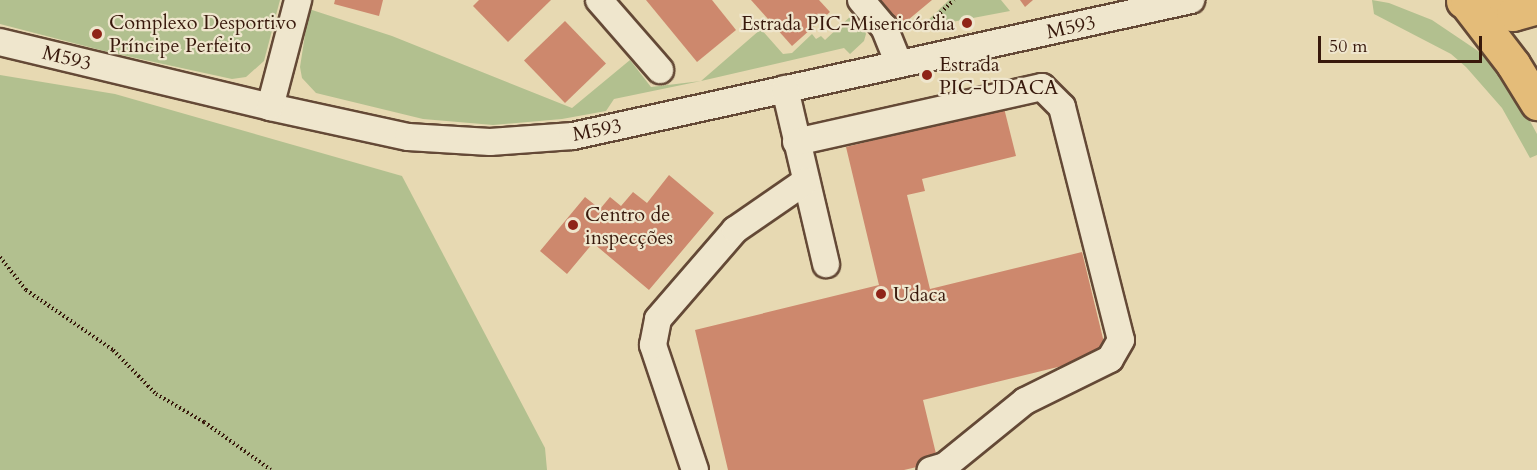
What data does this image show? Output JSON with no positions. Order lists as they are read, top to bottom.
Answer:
{
  "streets": {
    "street": ["M593"]
  },
  "places": [
    "Estrada PIC-Misericórdia",
    "Complexo Desportivo Príncipe Perfeito",
    "Estrada PIC-UDACA",
    "Centro de inspecções",
    "Udaca"
  ],
  "scale_bar": "50 m"
}
